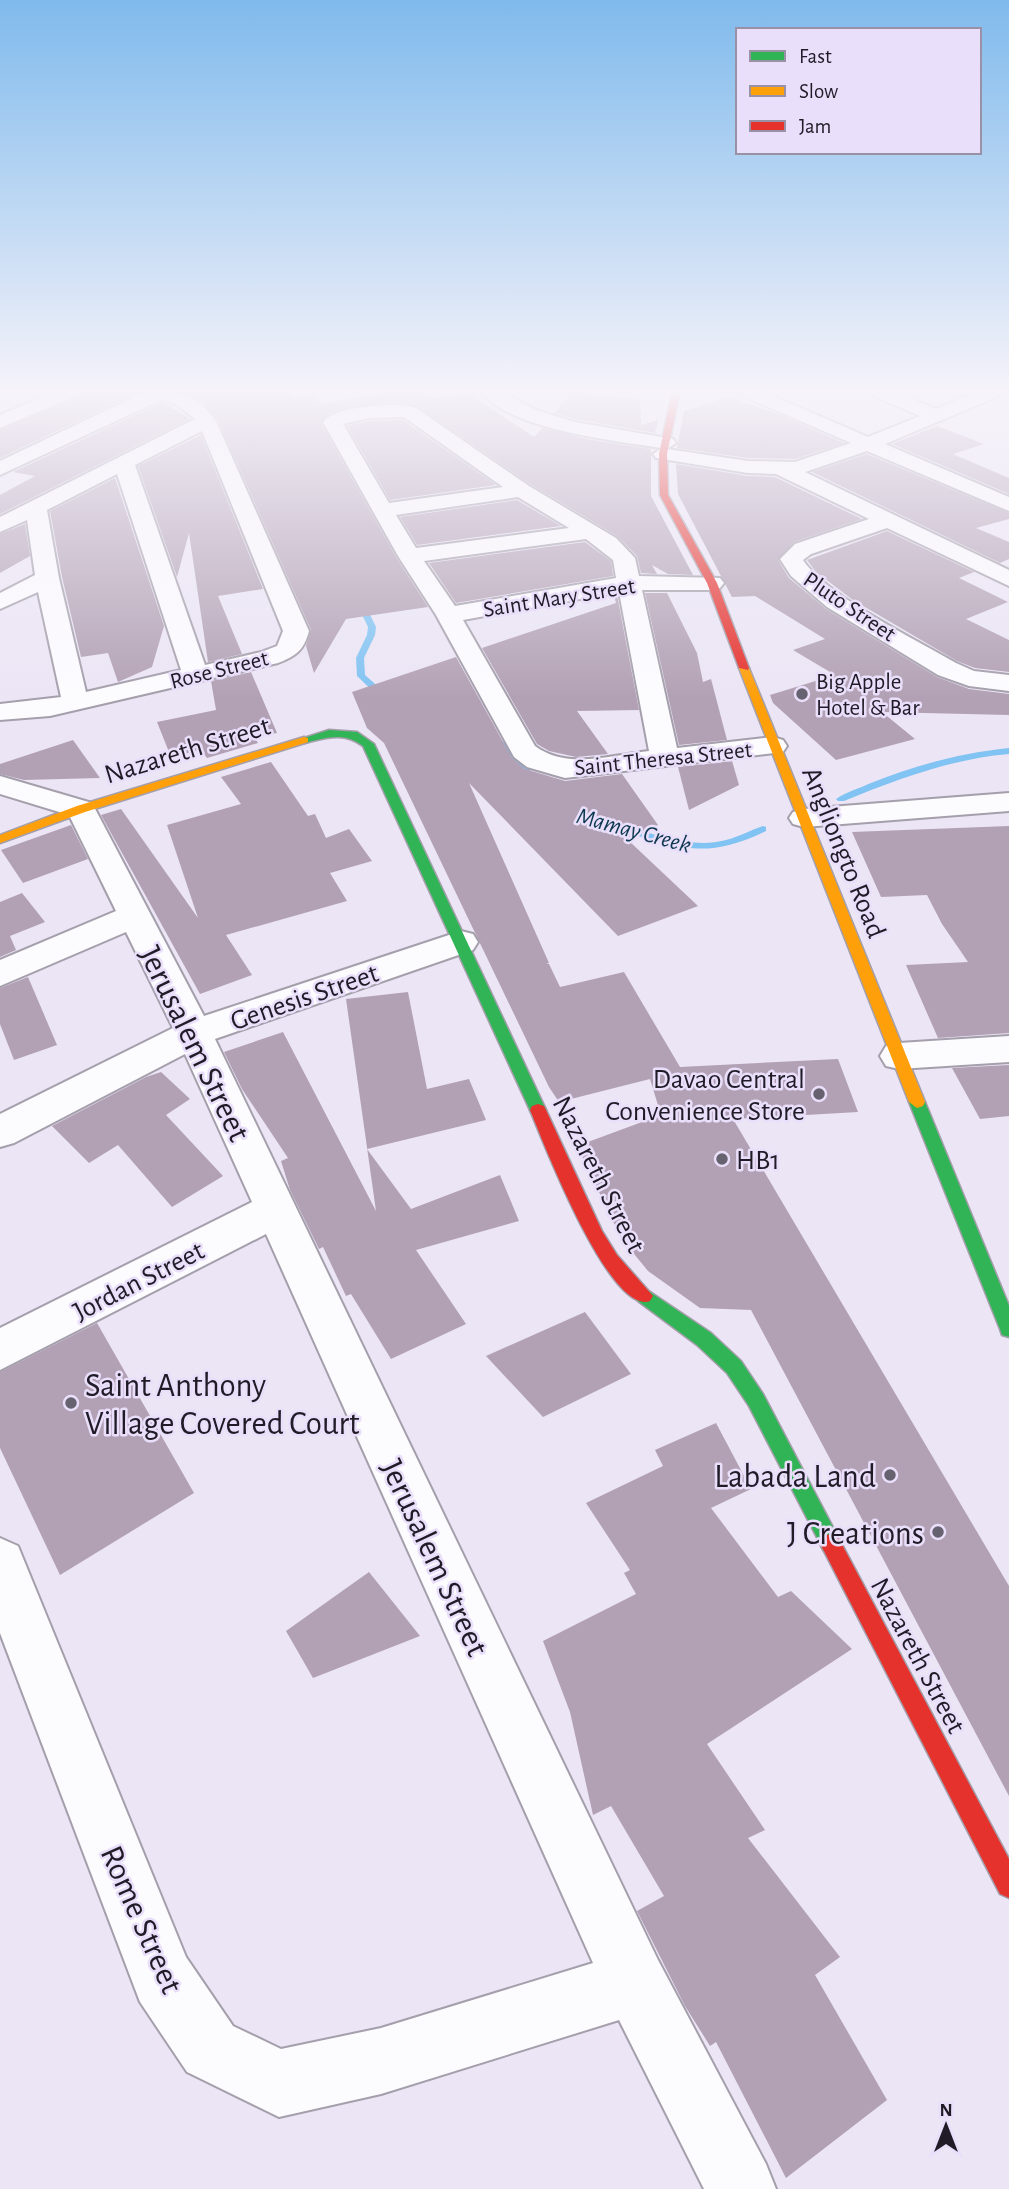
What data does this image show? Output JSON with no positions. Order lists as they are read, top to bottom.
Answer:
{
  "streets": {
    "main road": ["Nazareth Street", "Angliongto Road"],
    "street": [
      "Saint Mary Street",
      "Pluto Street",
      "Rose Street",
      "Saint Theresa Street",
      "Genesis Street",
      "Jerusalem Street",
      "Jordan Street",
      "Rome Street"
    ]
  },
  "crossings": [
    ["Saint Mary Street", "Saint Theresa Street"],
    ["Saint Mary Street", "Angliongto Road"],
    ["Nazareth Street", "Genesis Street"],
    ["Nazareth Street", "Jerusalem Street"],
    ["Saint Theresa Street", "Angliongto Road"],
    ["Genesis Street", "Jerusalem Street"],
    ["Jerusalem Street", "Jordan Street"],
    ["Jerusalem Street", "Rome Street"]
  ],
  "water": ["Mamay Creek"],
  "places": [
    "Big Apple Hotel & Bar",
    "Davao Central Convenience Store",
    "HB1",
    "Saint Anthony Village Covered Court",
    "Labada Land",
    "J Creations"
  ],
  "legend": ["Fast", "Slow", "Jam"],
  "north": "top"
}
